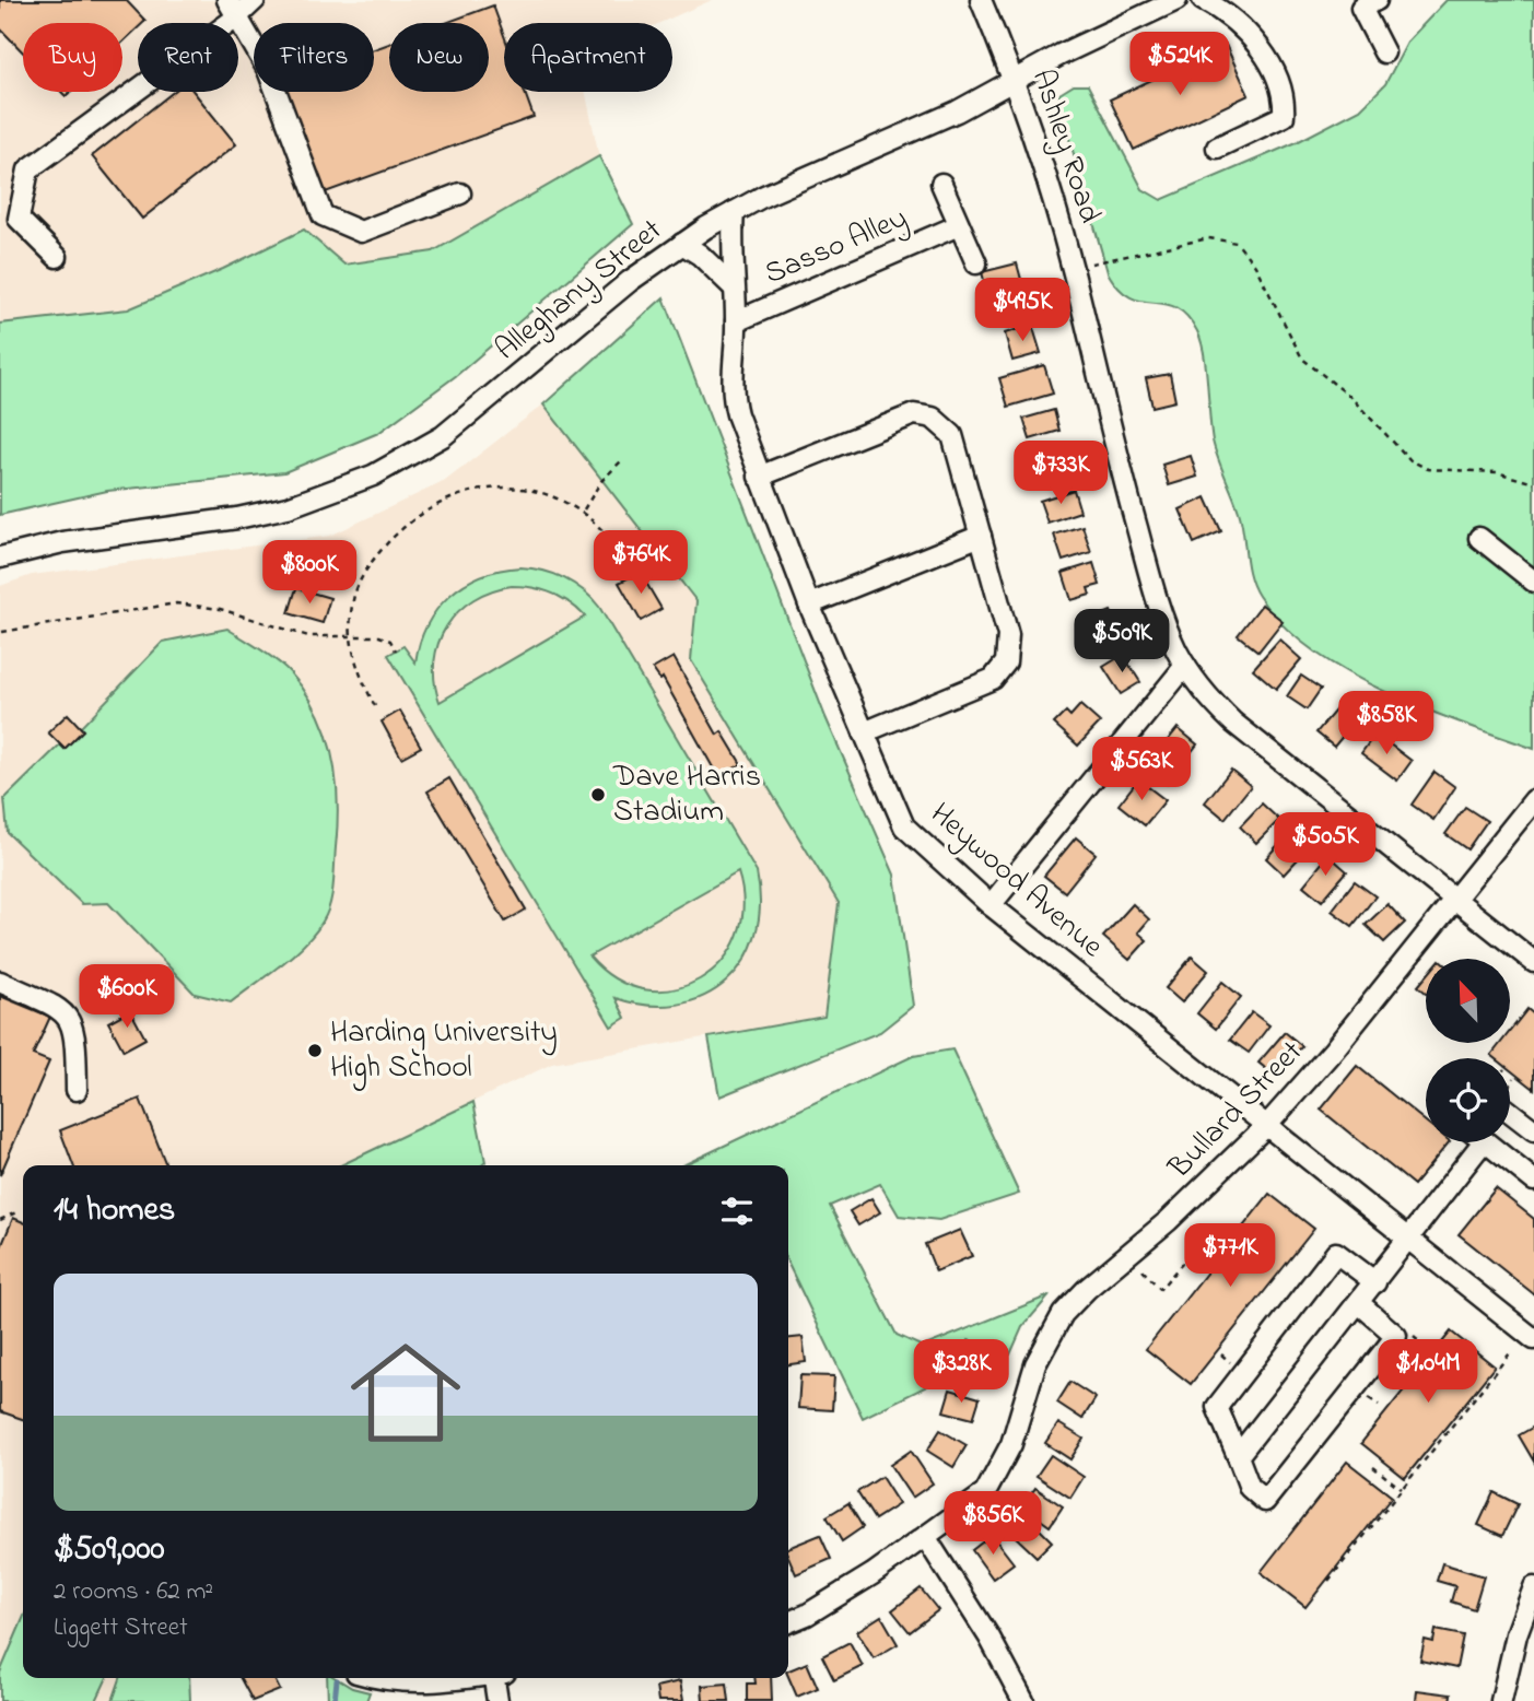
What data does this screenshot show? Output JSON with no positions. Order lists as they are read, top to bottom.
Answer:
{
  "streets": {
    "street": [
      "Ashley Road",
      "Sasso Alley",
      "Alleghany Street",
      "Heywood Avenue",
      "Bullard Street"
    ]
  },
  "crossings": [
    ["Ashley Road", "Alleghany Street"],
    ["Ashley Road", "Bullard Street"],
    ["Sasso Alley", "Heywood Avenue"],
    ["Alleghany Street", "Heywood Avenue"],
    ["Heywood Avenue", "Bullard Street"]
  ],
  "places": ["Dave Harris Stadium", "Harding University High School"],
  "north": "top left",
  "page": {
    "chip": [
      "Buy",
      "Rent",
      "Filters",
      "New",
      "Apartment"
    ],
    "price": [
      "$524K",
      "$495K",
      "$733K",
      "$764K",
      "$800K",
      "$509K",
      "$858K",
      "$563K",
      "$505K",
      "$600K",
      "$771K",
      "$328K",
      "$1.04M",
      "$856K"
    ],
    "heading": "14 homes",
    "list": [
      {
        "name": "$509,000",
        "note": "2 rooms · 62 m² · Liggett Street"
      }
    ]
  }
}
